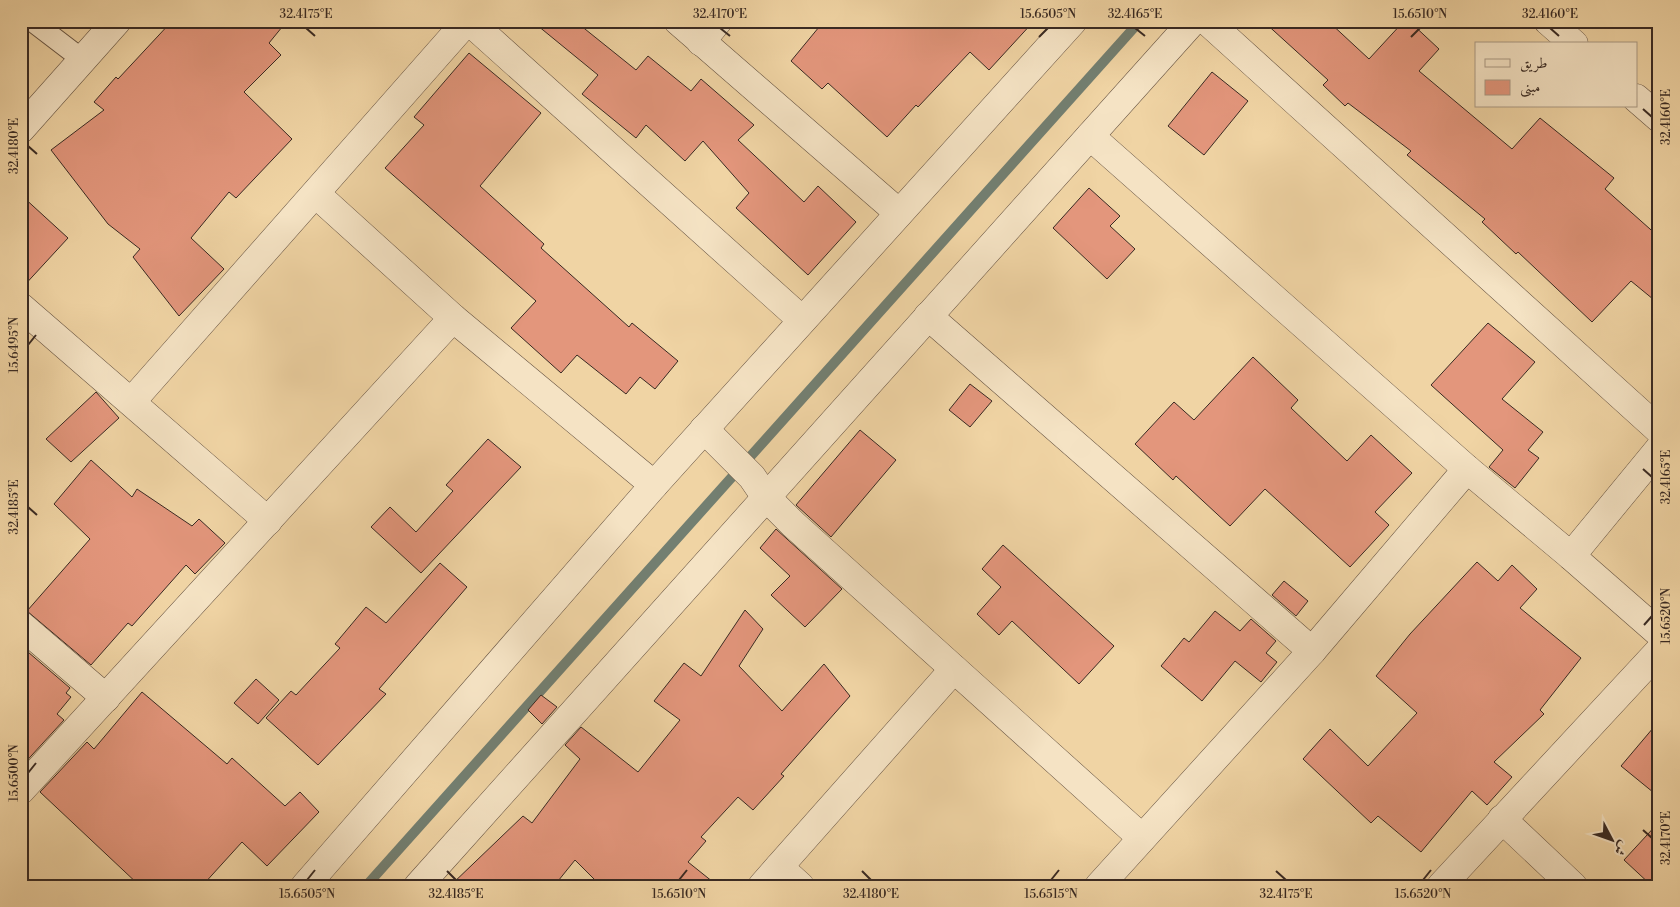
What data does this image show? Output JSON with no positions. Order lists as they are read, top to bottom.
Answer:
{
  "legend": ["طريق", "مبنى"],
  "north": "bottom right",
  "coordinates": [
    "32.4175°E",
    "32.4170°E",
    "15.6505°N",
    "32.4165°E",
    "15.6510°N",
    "32.4160°E",
    "32.4180°E",
    "15.6495°N",
    "32.4185°E",
    "15.6520°N",
    "15.6500°N",
    "15.6515°N"
  ]
}
